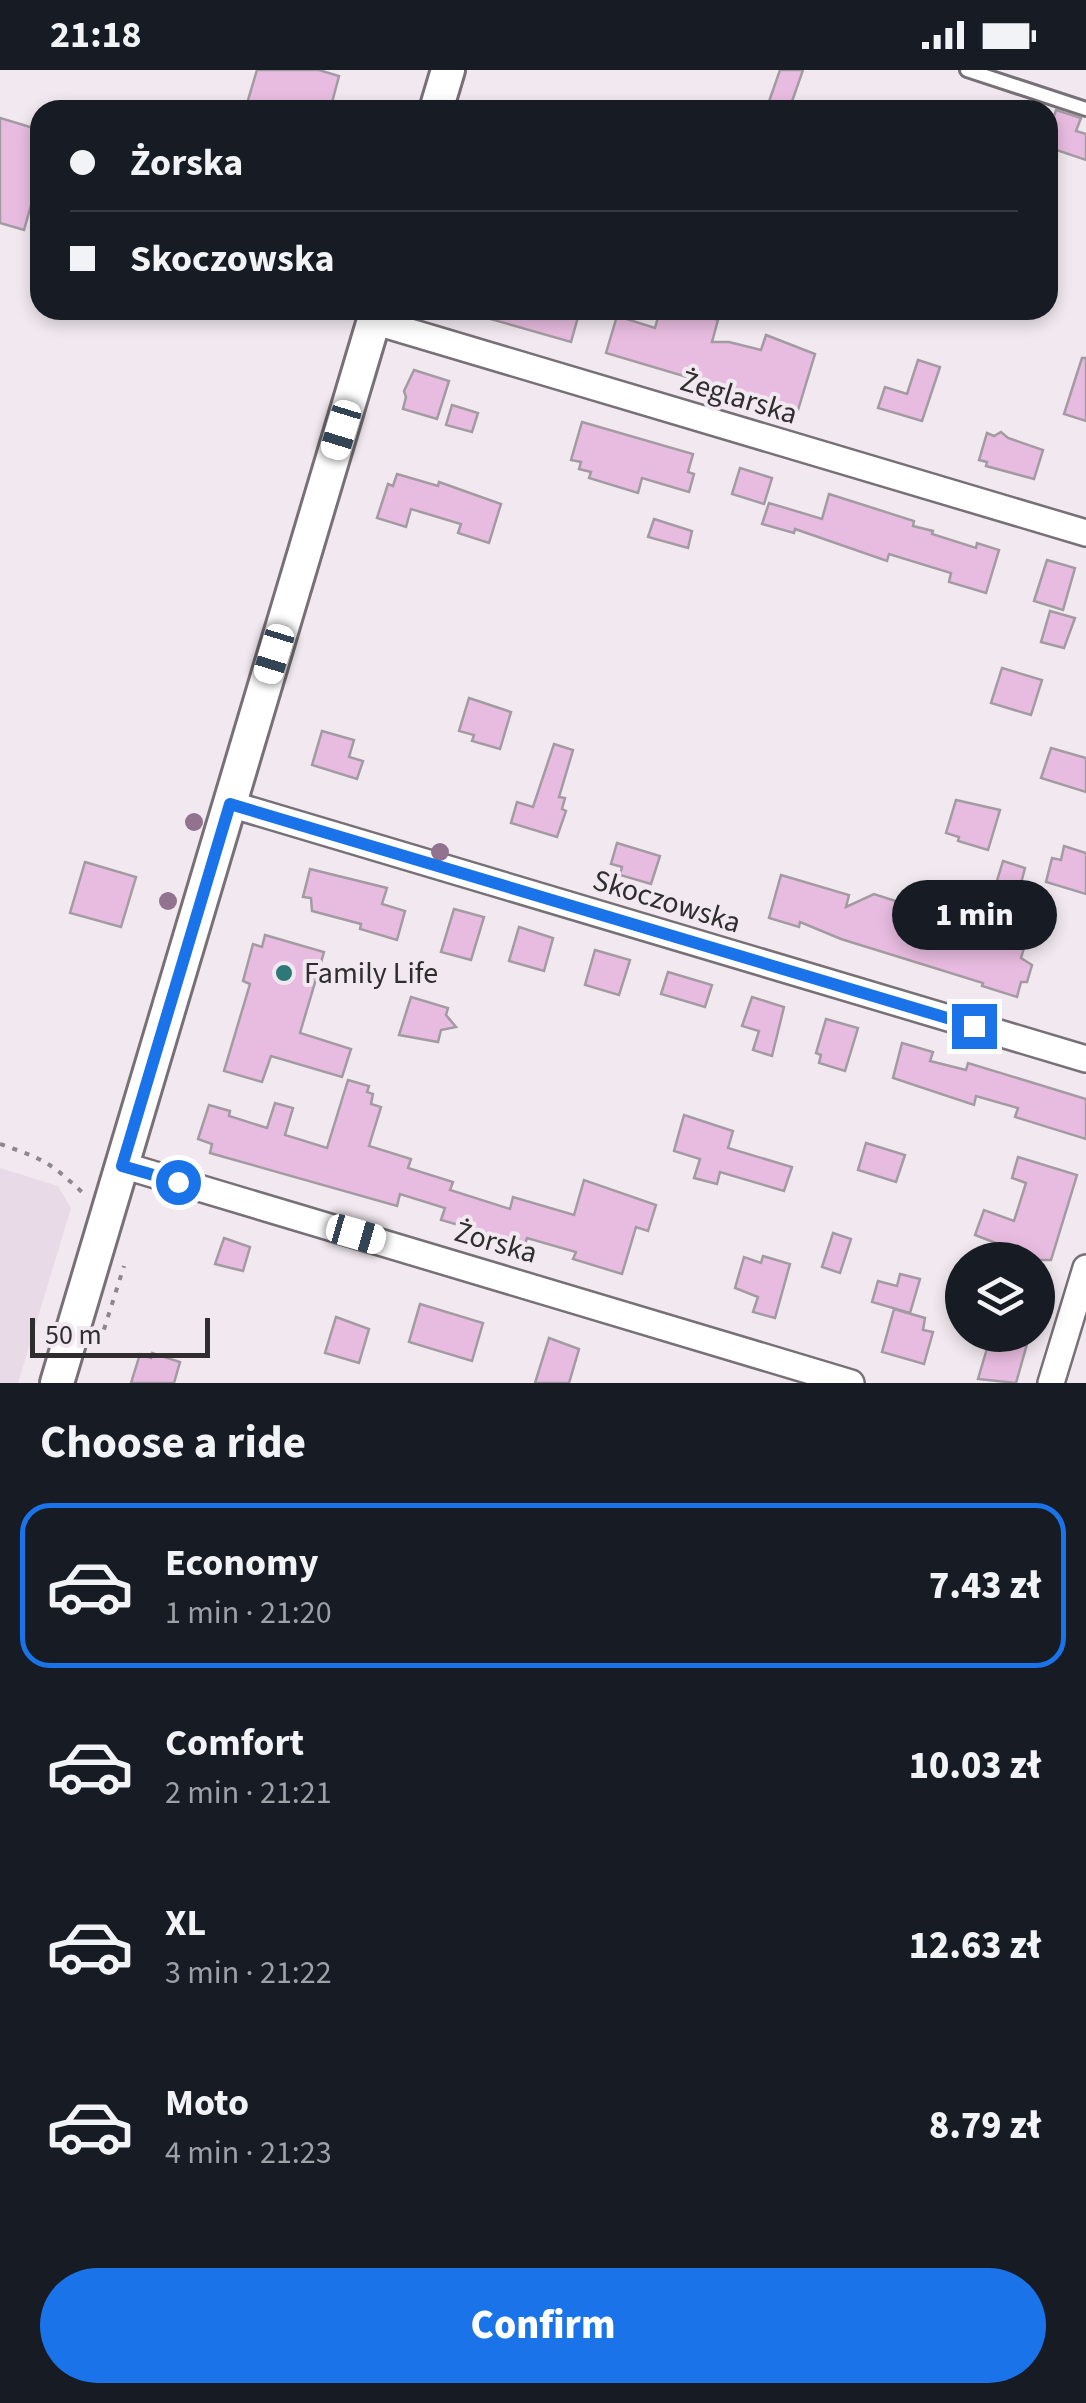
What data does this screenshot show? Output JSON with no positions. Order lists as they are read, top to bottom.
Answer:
{
  "streets": {
    "street": ["Żeglarska", "Skoczowska", "Żorska"]
  },
  "places": ["Family Life"],
  "scale_bar": "50 m",
  "page": {
    "status": "21:18",
    "banner": ["Żorska", "Skoczowska"],
    "bubble": "1 min",
    "scale": "50 m",
    "heading": "Choose a ride",
    "list": [
      {
        "name": "Economy",
        "note": "1 min · 21:20",
        "value": "7.43 zł"
      },
      {
        "name": "Comfort",
        "note": "2 min · 21:21",
        "value": "10.03 zł"
      },
      {
        "name": "XL",
        "note": "3 min · 21:22",
        "value": "12.63 zł"
      },
      {
        "name": "Moto",
        "note": "4 min · 21:23",
        "value": "8.79 zł"
      }
    ],
    "buttons": "Confirm"
  }
}
